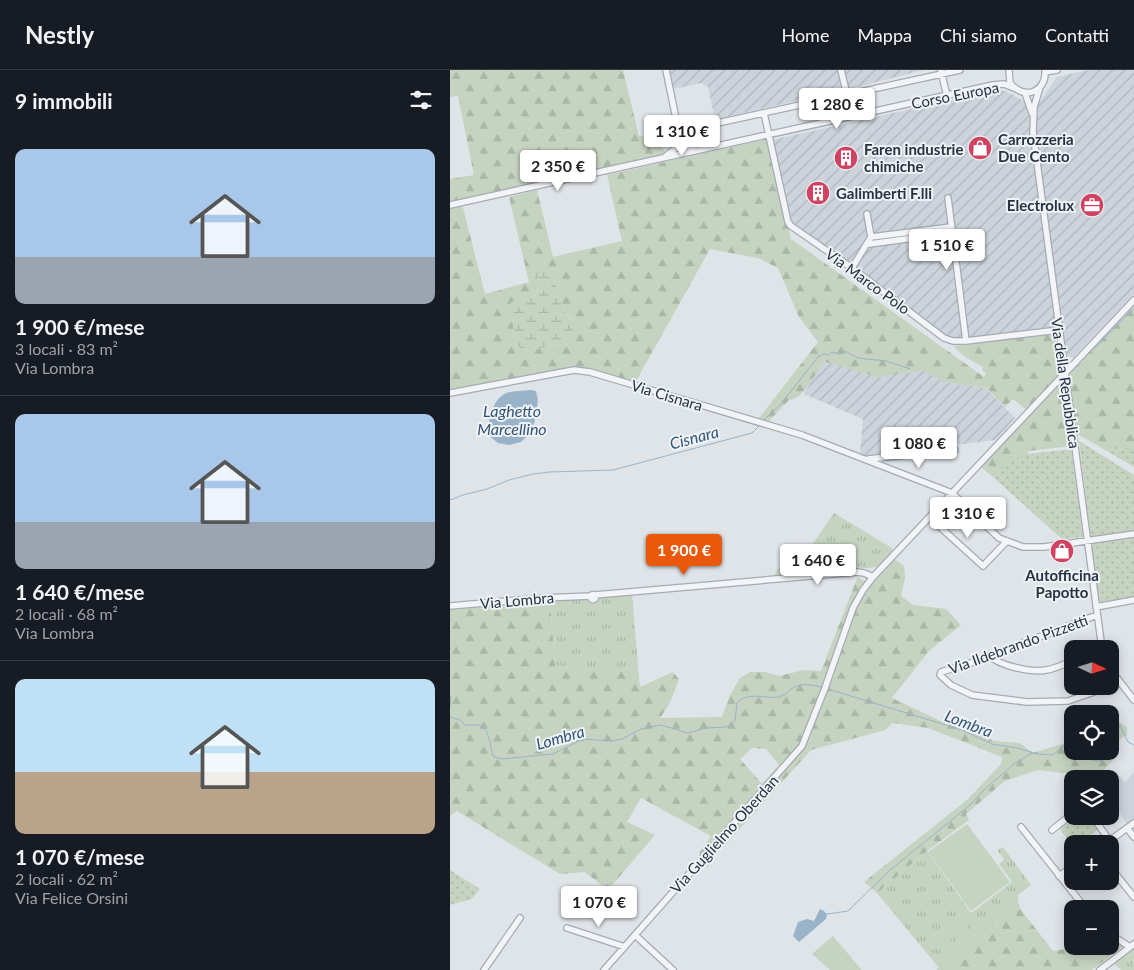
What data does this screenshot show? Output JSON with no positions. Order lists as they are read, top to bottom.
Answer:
{
  "streets": {
    "street": [
      "Corso Europa",
      "Via Marco Polo",
      "Via della Repubblica",
      "Via Cisnara",
      "Via Lombra",
      "Via Ildebrando Pizzetti",
      "Via Guglielmo Oberdan"
    ]
  },
  "crossings": [
    ["Corso Europa", "Via Marco Polo"],
    ["Corso Europa", "Via della Repubblica"],
    ["Via Marco Polo", "Via della Repubblica"],
    ["Via della Repubblica", "Via Ildebrando Pizzetti"],
    ["Via della Repubblica", "Via Guglielmo Oberdan"],
    ["Via Cisnara", "Via Guglielmo Oberdan"],
    ["Via Lombra", "Via Guglielmo Oberdan"]
  ],
  "water": ["Laghetto Marcellino", "Cisnara", "Lombra"],
  "places": {
    "shop": ["Carrozzeria Due Cento", "Autofficina Papotto"],
    "building": ["Faren industrie chimiche", "Galimberti F.lli"],
    "office": ["Electrolux"]
  },
  "north": "right",
  "page": {
    "header": "Nestly",
    "nav": [
      "Home",
      "Mappa",
      "Chi siamo",
      "Contatti"
    ],
    "heading": "9 immobili",
    "price": [
      "1 280 €",
      "1 310 €",
      "2 350 €",
      "1 510 €",
      "1 080 €",
      "1 310 €",
      "1 900 €",
      "1 640 €",
      "1 070 €"
    ],
    "list": [
      {
        "name": "1 900 €/mese",
        "note": "3 locali · 83 m² · Via Lombra"
      },
      {
        "name": "1 640 €/mese",
        "note": "2 locali · 68 m² · Via Lombra"
      },
      {
        "name": "1 070 €/mese",
        "note": "2 locali · 62 m² · Via Felice Orsini"
      }
    ],
    "map_buttons": ["+", "−"]
  }
}
